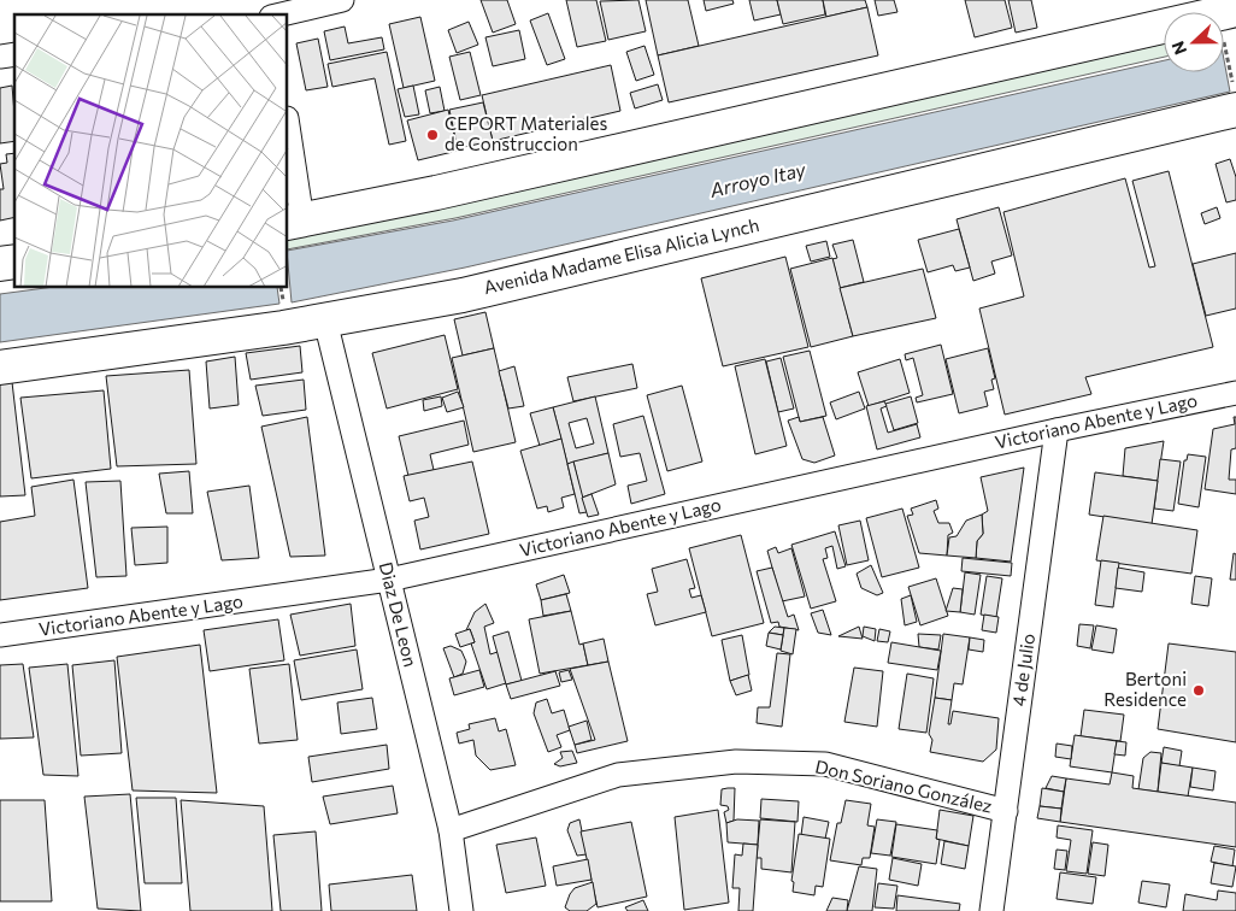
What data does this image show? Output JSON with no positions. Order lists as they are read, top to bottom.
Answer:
{
  "streets": {
    "highway": ["Avenida Madame Elisa Alicia Lynch"],
    "street": [
      "Victoriano Abente y Lago",
      "Diaz De Leon",
      "4 de Julio",
      "Don Soriano González"
    ]
  },
  "crossings": [
    ["Avenida Madame Elisa Alicia Lynch", "Diaz De Leon"],
    ["Victoriano Abente y Lago", "Diaz De Leon"],
    ["Victoriano Abente y Lago", "4 de Julio"],
    ["Diaz De Leon", "Don Soriano González"],
    ["4 de Julio", "Don Soriano González"]
  ],
  "water": ["Arroyo Itay"],
  "places": ["CEPORT Materiales de Construccion", "Bertoni Residence"],
  "north": "left"
}
